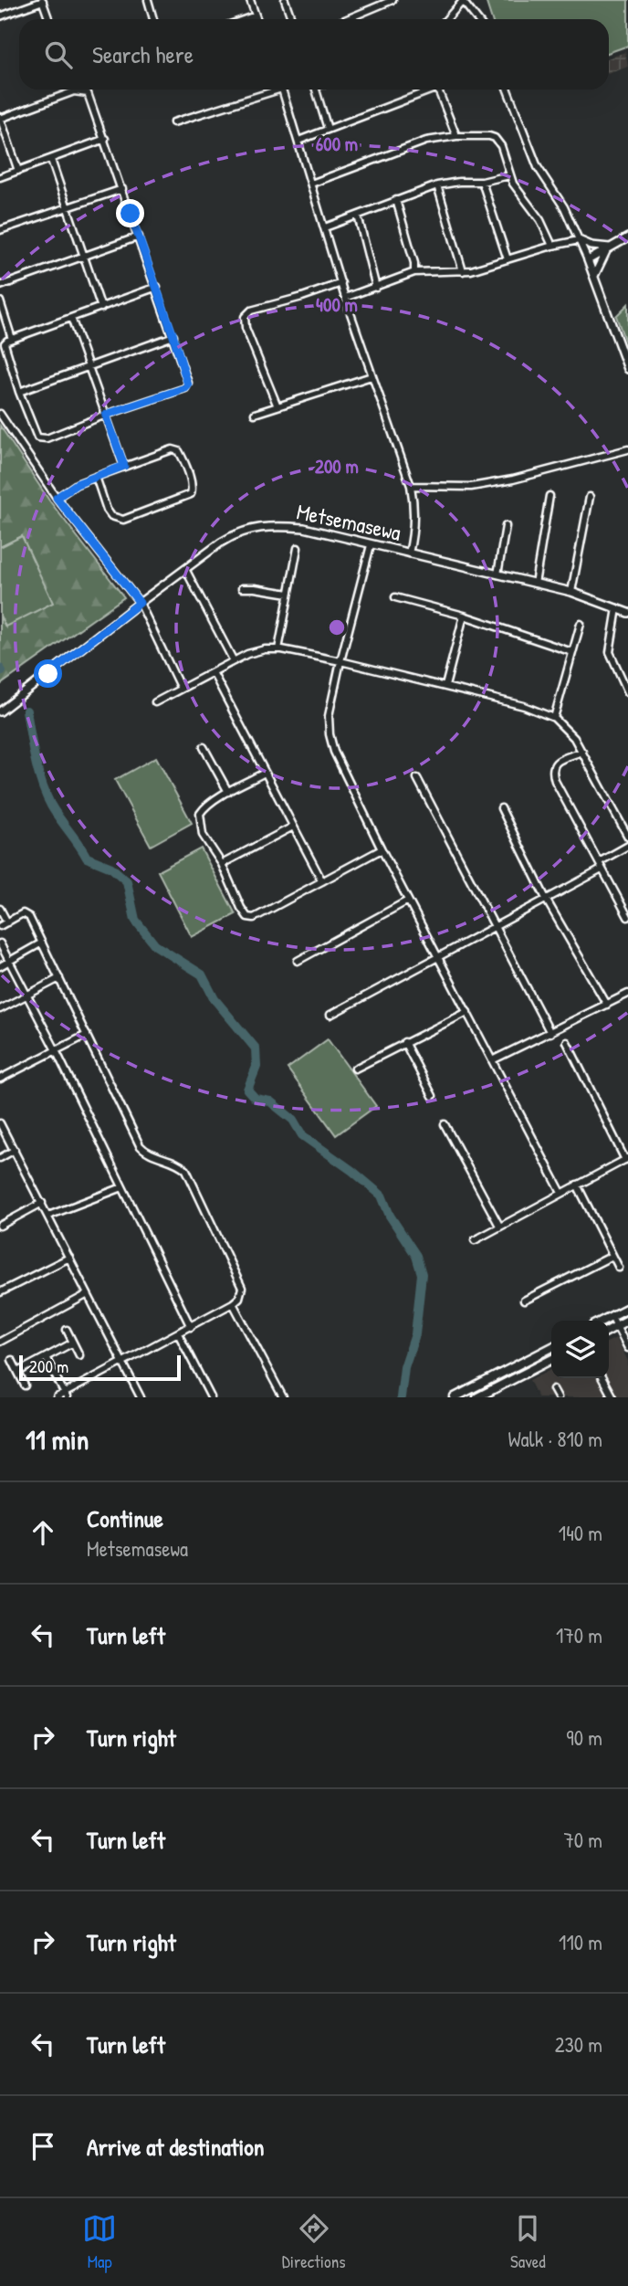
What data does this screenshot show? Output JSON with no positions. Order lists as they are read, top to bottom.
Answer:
{
  "streets": {
    "street": ["Metsemasewa"]
  },
  "scale_bar": "200 m",
  "page": {
    "search": "Search here",
    "scale": "200 m",
    "heading": ["11 min", "Walk · 810 m"],
    "list": [
      ["Continue", "Metsemasewa", "140 m"],
      ["Turn left", "170 m"],
      ["Turn right", "90 m"],
      ["Turn left", "70 m"],
      ["Turn right", "110 m"],
      ["Turn left", "230 m"],
      "Arrive at destination"
    ],
    "nav": ["Map", "Directions", "Saved"]
  },
  "rings": ["600 m", "400 m", "200 m"]
}
